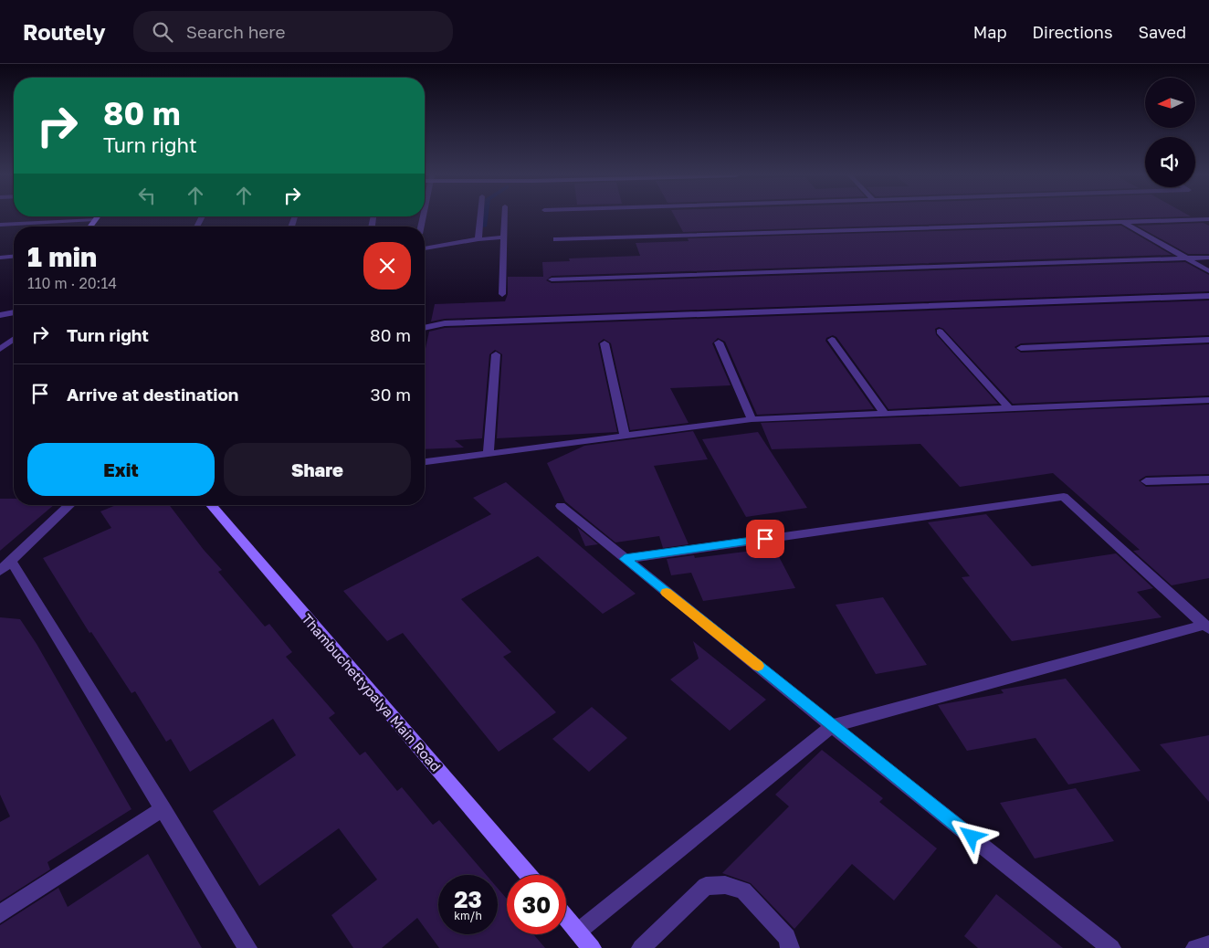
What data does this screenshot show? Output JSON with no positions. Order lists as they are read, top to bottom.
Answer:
{
  "streets": {
    "main road": ["Thambuchettypalya Main Road"]
  },
  "north": "left",
  "page": {
    "header": "Routely",
    "search": "Search here",
    "nav": ["Map", "Directions", "Saved"],
    "turn": ["80 m", "Turn right"],
    "heading": ["1 min", "110 m · 20:14"],
    "list": [
      {
        "name": "Turn right",
        "value": "80 m"
      },
      {
        "name": "Arrive at destination",
        "value": "30 m"
      }
    ],
    "buttons": ["Exit", "Share"],
    "speed": "23 km/h",
    "limit": "30"
  }
}
